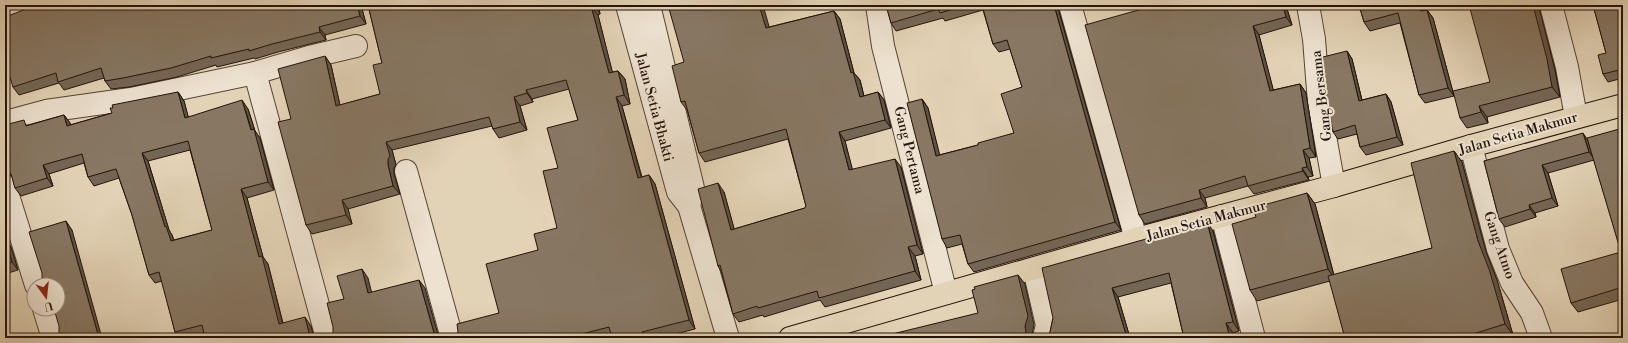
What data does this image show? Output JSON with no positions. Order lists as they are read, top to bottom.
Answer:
{
  "streets": {
    "main road": ["Jalan Setia Makmur"],
    "street": [
      "Gang Bersama",
      "Jalan Setia Bhakti",
      "Gang Pertama",
      "Gang Atmo"
    ]
  },
  "crossings": [
    ["Gang Bersama", "Jalan Setia Makmur"],
    ["Jalan Setia Makmur", "Gang Pertama"],
    ["Jalan Setia Makmur", "Gang Atmo"]
  ],
  "north": "bottom"
}
